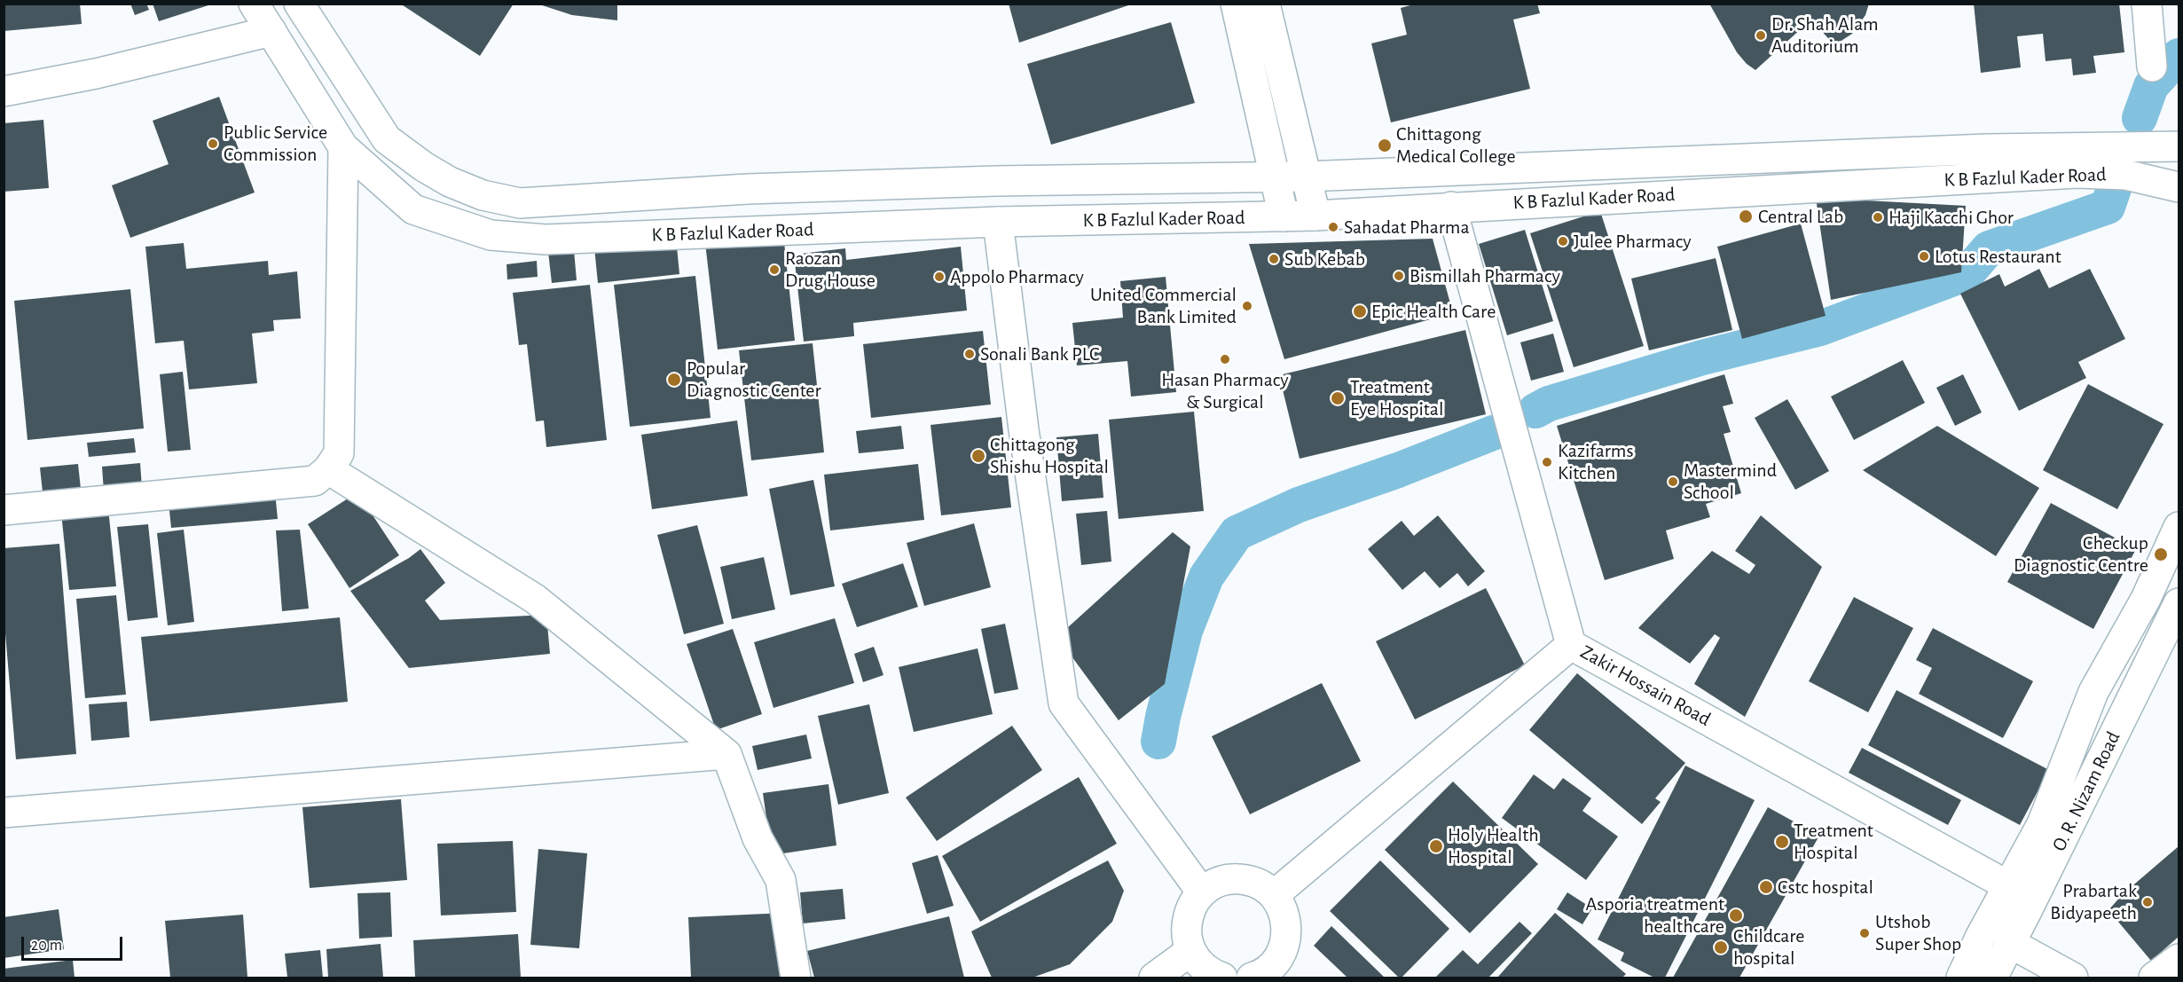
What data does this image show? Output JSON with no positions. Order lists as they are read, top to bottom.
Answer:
{
  "streets": {
    "street": ["K B Fazlul Kader Road", "Zakir Hossain Road", "O. R. Nizam Road"]
  },
  "crossings": [
    ["Zakir Hossain Road", "O. R. Nizam Road"]
  ],
  "places": [
    "Dr. Shah Alam Auditorium",
    "Public Service Commission",
    "Chittagong Medical College",
    "Central Lab",
    "Haji Kacchi Ghor",
    "Sahadat Pharma",
    "Julee Pharmacy",
    "Lotus Restaurant",
    "Sub Kebab",
    "Raozan Drug House",
    "Bismillah Pharmacy",
    "Appolo Pharmacy",
    "United Commercial Bank Limited",
    "Epic Health Care",
    "Sonali Bank PLC",
    "Hasan Pharmacy & Surgical",
    "Popular Diagnostic Center",
    "Treatment Eye Hospital",
    "Chittagong Shishu Hospital",
    "Kazifarms Kitchen",
    "Mastermind School",
    "Checkup Diagnostic Centre",
    "Treatment Hospital",
    "Holy Health Hospital",
    "Cstc hospital",
    "Prabartak Bidyapeeth",
    "Asporia treatment healthcare",
    "Utshob Super Shop",
    "Childcare hospital"
  ],
  "scale_bar": "20 m"
}
